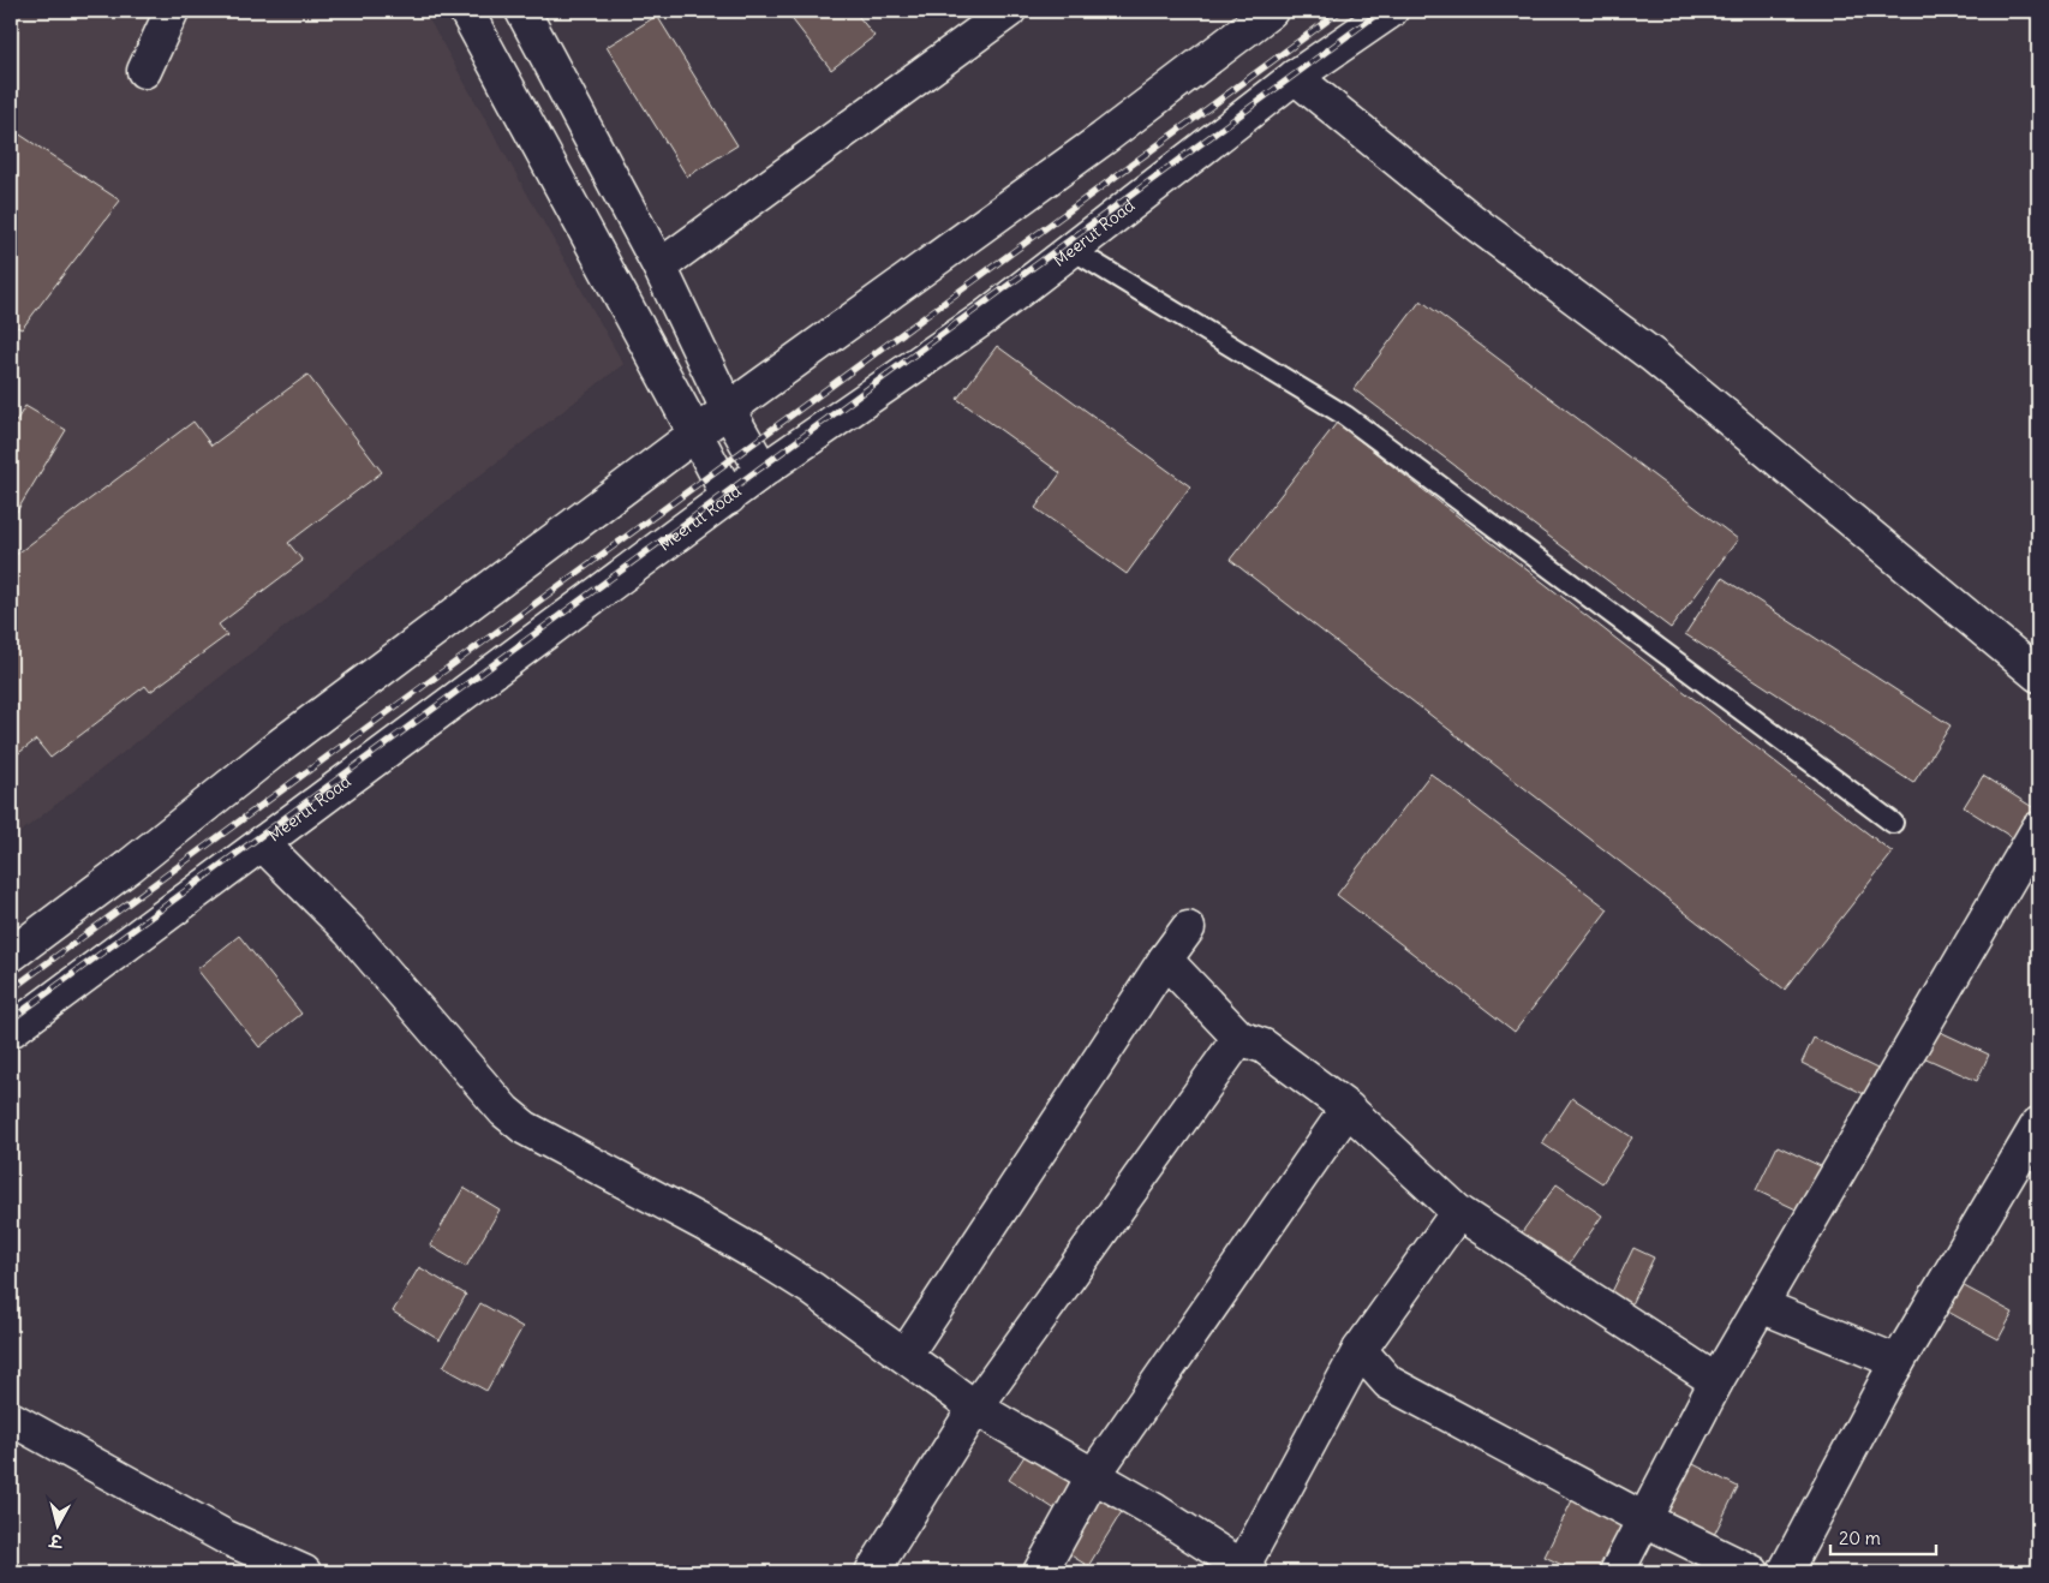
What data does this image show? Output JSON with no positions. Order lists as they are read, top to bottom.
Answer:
{
  "streets": {
    "street": ["Meerut Road"]
  },
  "scale_bar": "20 m",
  "north": "bottom"
}
